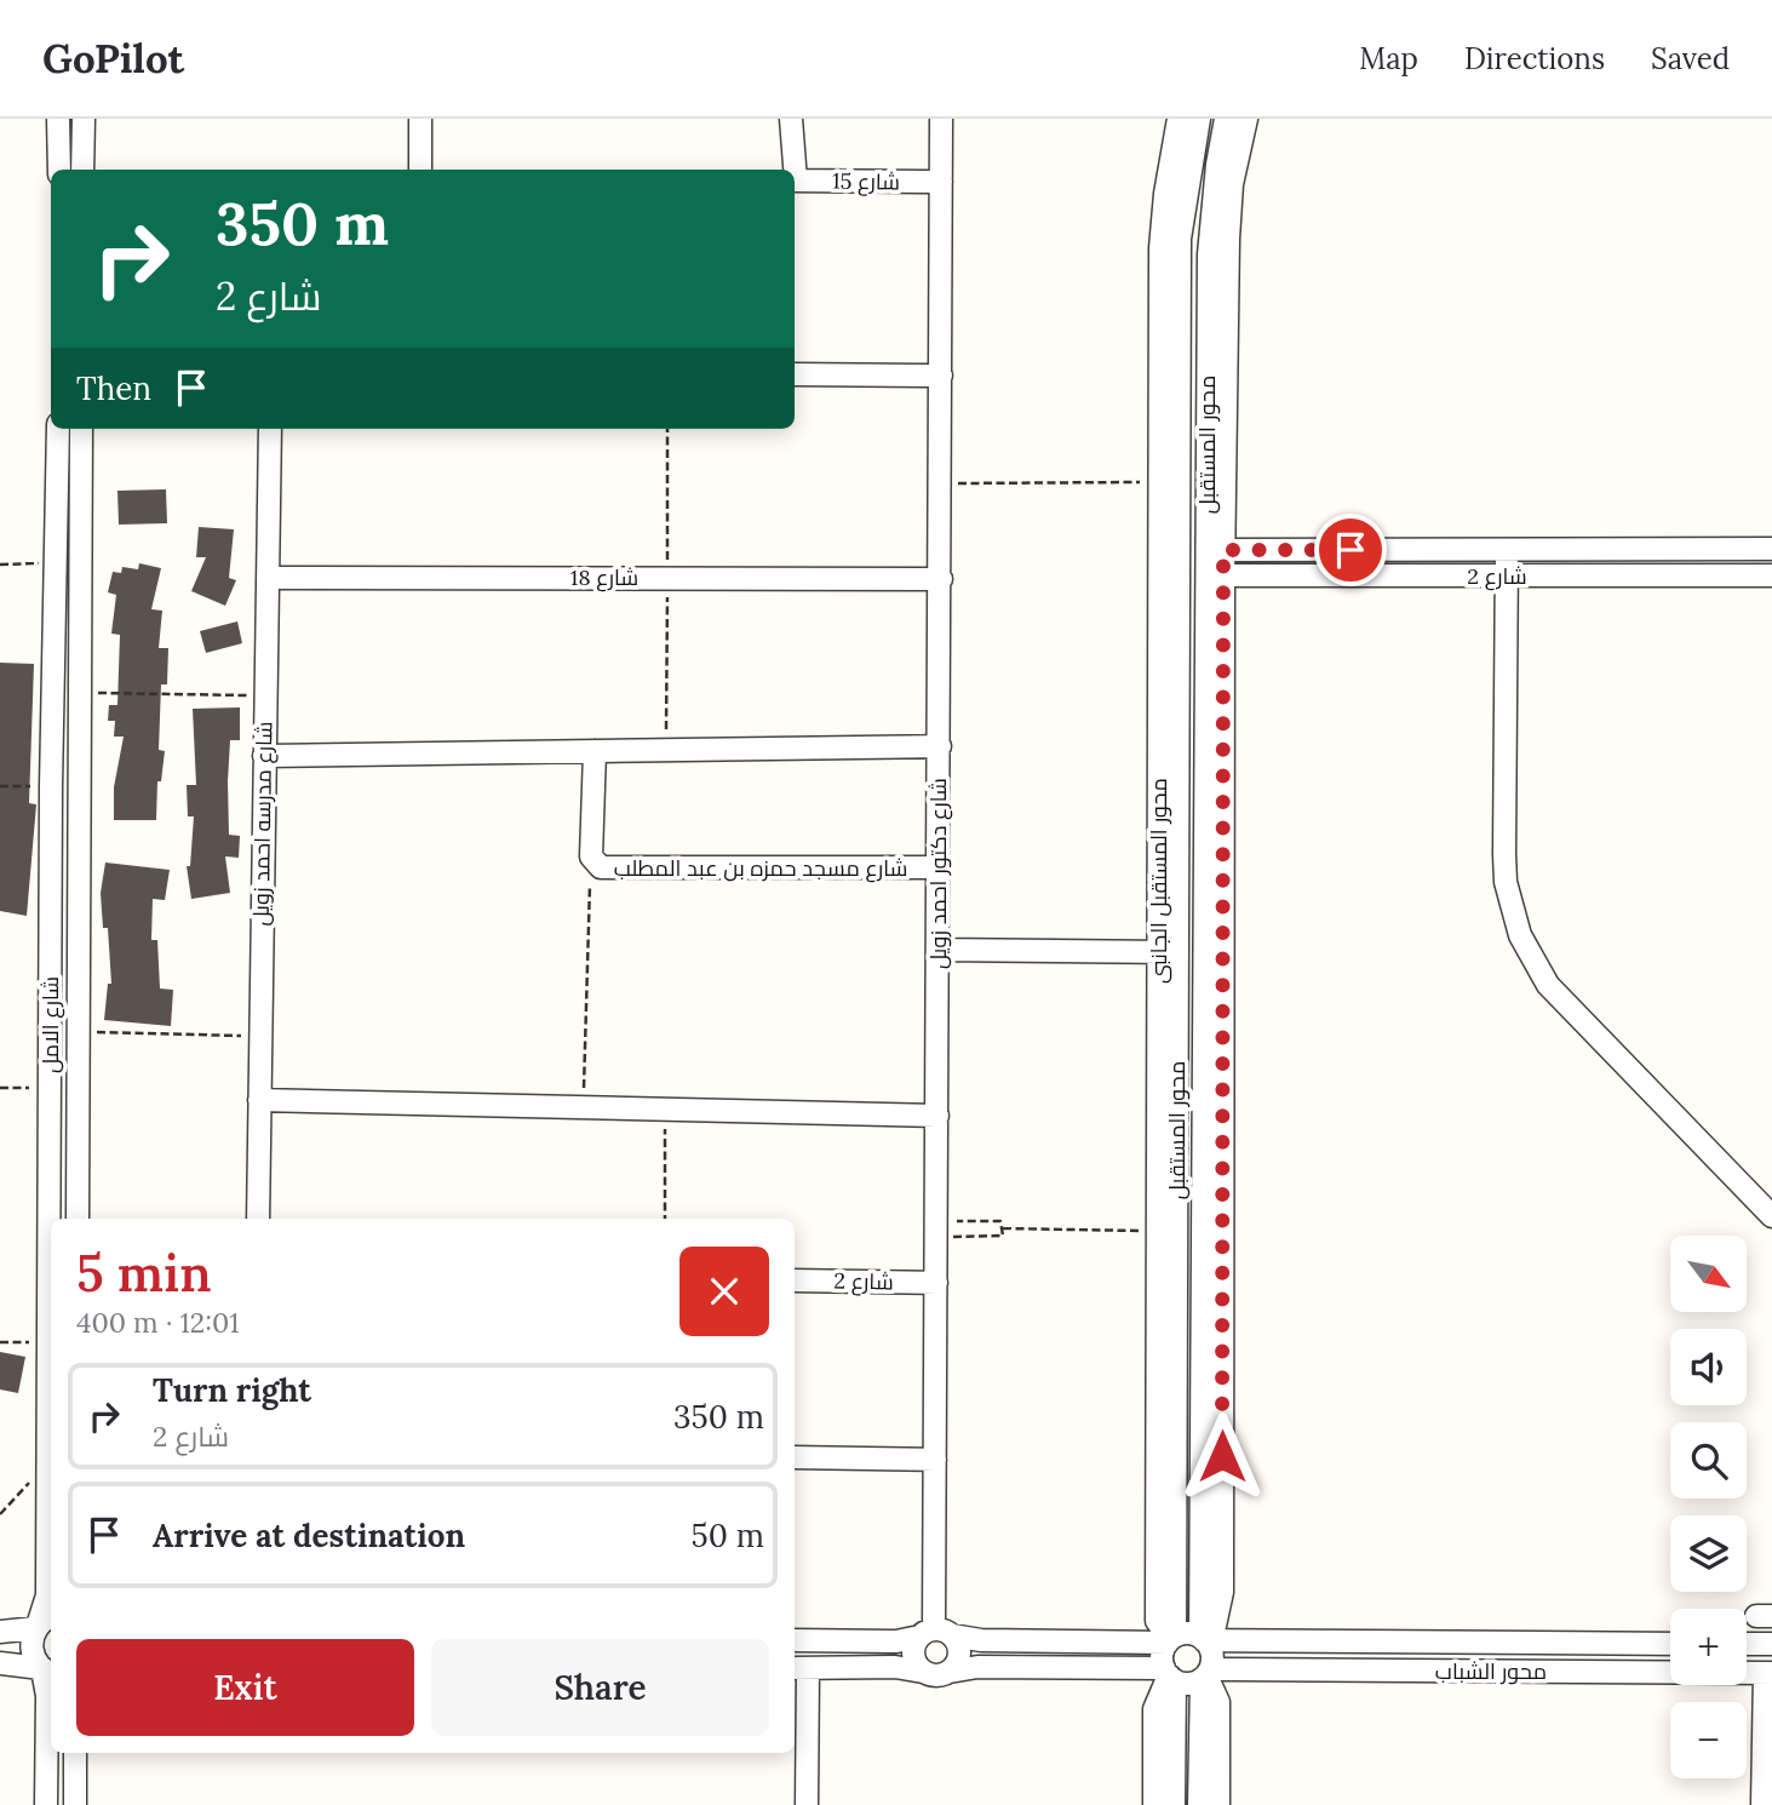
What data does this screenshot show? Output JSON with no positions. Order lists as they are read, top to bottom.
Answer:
{
  "streets": {
    "street": [
      "شارع 15",
      "محور المستقبل",
      "شارع 2",
      "شارع 18",
      "شارع مدرسه احمد زويل",
      "شارع مسجد حمزه بن عبد المطلب",
      "شارع دكتور احمد زويل",
      "محور المستقبل الجانبى",
      "شارع الامل",
      "محور الشباب"
    ]
  },
  "crossings": [
    ["شارع 15", "شارع دكتور احمد زويل"],
    ["محور المستقبل", "محور المستقبل الجانبى"],
    ["محور المستقبل", "محور الشباب"],
    ["شارع 2", "شارع دكتور احمد زويل"],
    ["شارع 18", "شارع مدرسه احمد زويل"],
    ["شارع 18", "شارع دكتور احمد زويل"],
    ["شارع مسجد حمزه بن عبد المطلب", "شارع دكتور احمد زويل"],
    ["محور المستقبل الجانبى", "محور الشباب"]
  ],
  "north": "bottom right",
  "page": {
    "header": "GoPilot",
    "nav": ["Map", "Directions", "Saved"],
    "turn": ["350 m", "شارع 2"],
    "then": "Then",
    "heading": ["5 min", "400 m · 12:01"],
    "map_buttons": ["+", "−"],
    "list": [
      {
        "name": "Turn right",
        "note": "شارع 2",
        "value": "350 m"
      },
      {
        "name": "Arrive at destination",
        "value": "50 m"
      }
    ],
    "buttons": ["Exit", "Share"]
  }
}
